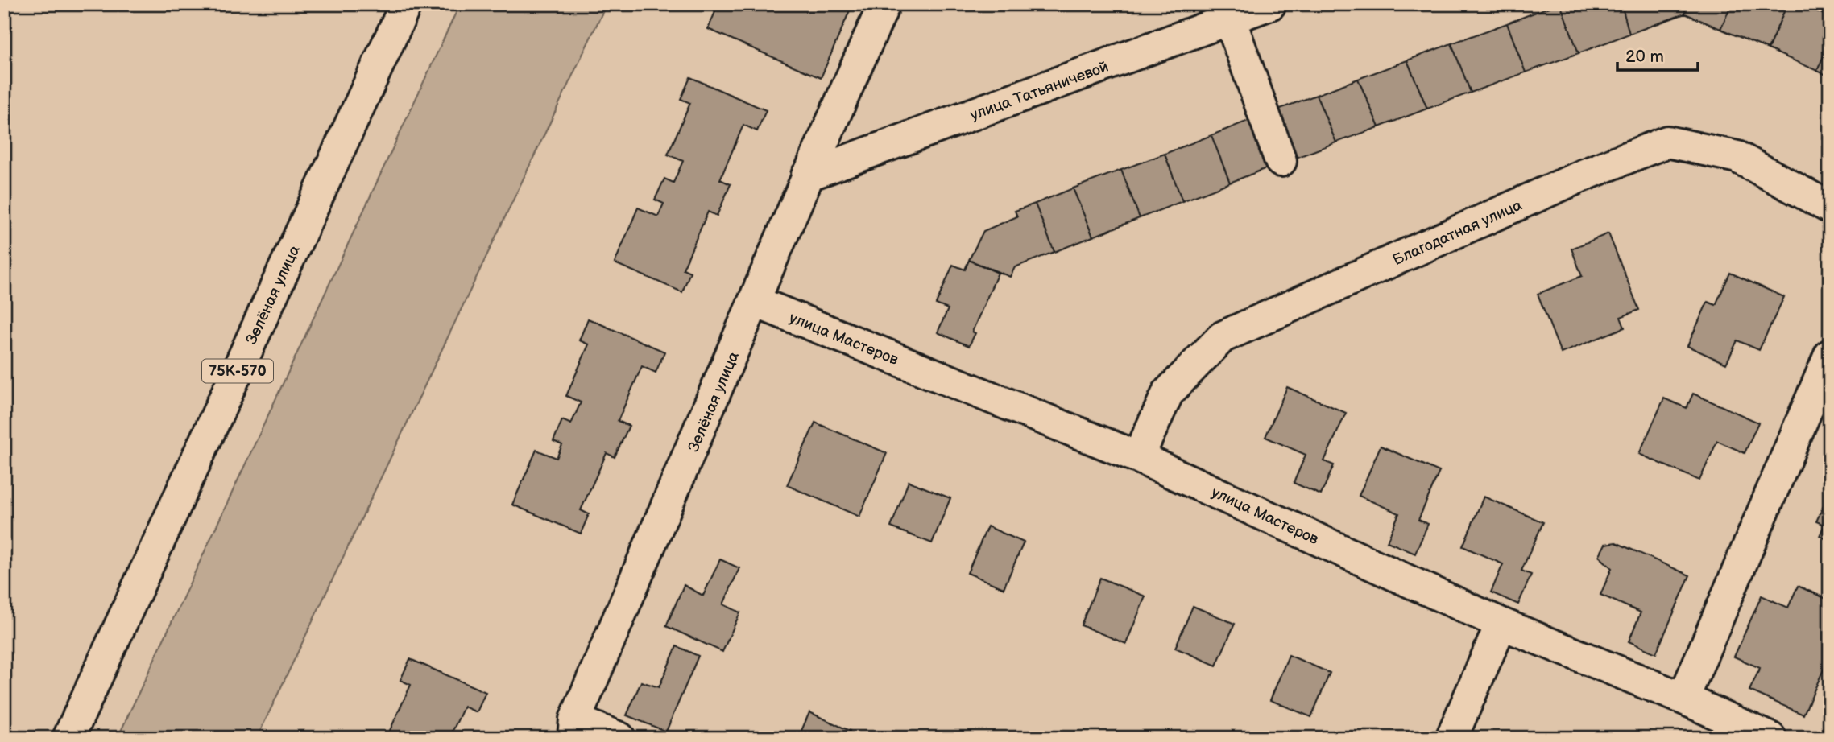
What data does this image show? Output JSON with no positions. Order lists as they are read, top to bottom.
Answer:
{
  "streets": {
    "street": [
      "улица Татьяничевой",
      "Благодатная улица",
      "Зелёная улица",
      "улица Мастеров",
      "75К-570"
    ]
  },
  "crossings": [
    ["улица Татьяничевой", "Зелёная улица"],
    ["Благодатная улица", "улица Мастеров"],
    ["Зелёная улица", "улица Мастеров"]
  ],
  "scale_bar": "20 m"
}
